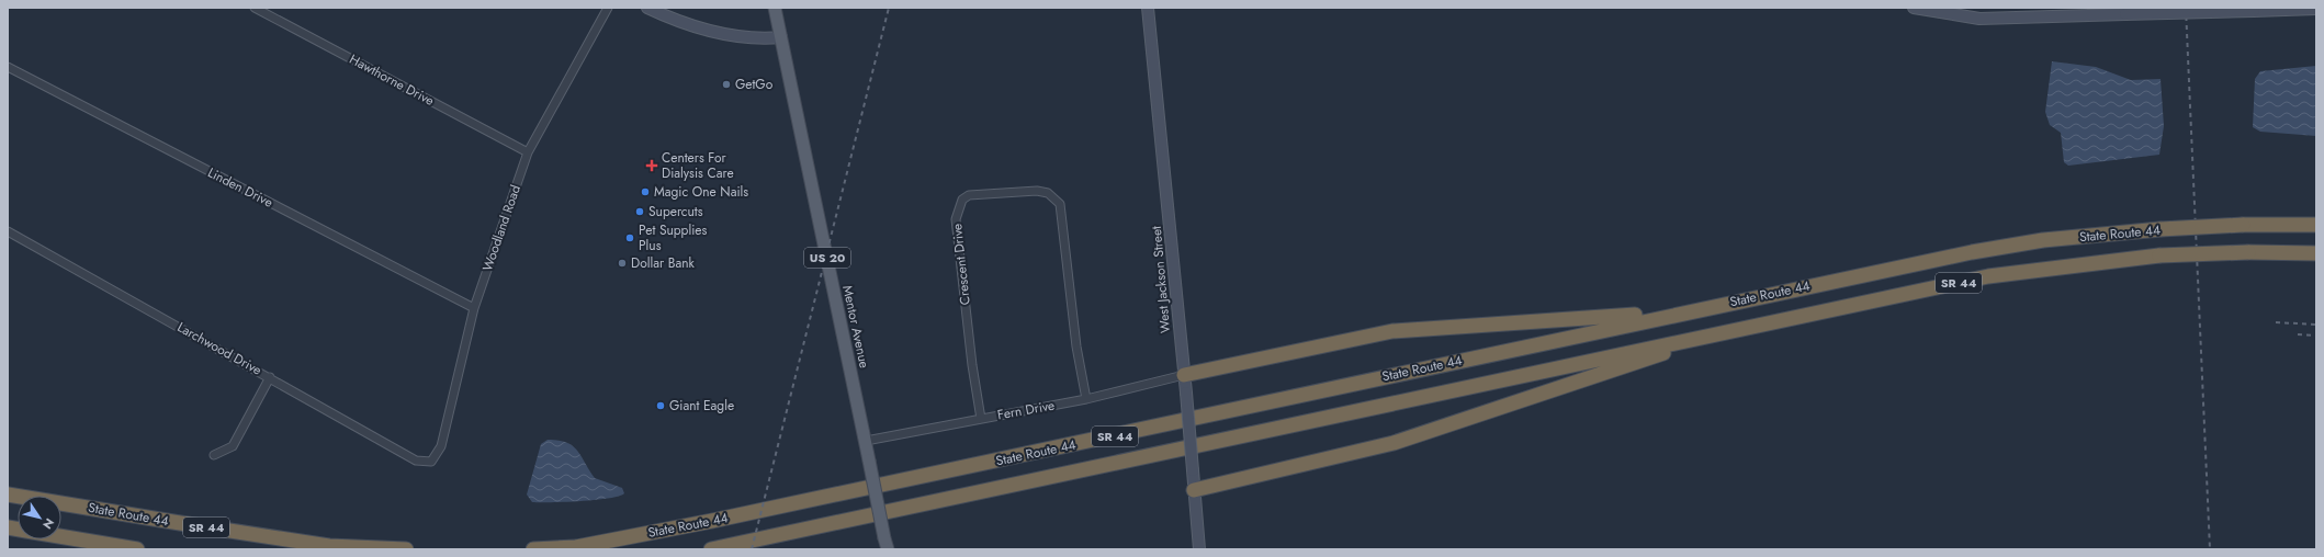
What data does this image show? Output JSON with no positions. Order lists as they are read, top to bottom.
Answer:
{
  "streets": {
    "highway": ["State Route 44", "SR 44"],
    "main road": ["US 20", "Mentor Avenue"],
    "street": [
      "Hawthorne Drive",
      "Linden Drive",
      "Woodland Road",
      "Crescent Drive",
      "West Jackson Street",
      "Larchwood Drive",
      "Fern Drive"
    ]
  },
  "crossings": [
    ["Hawthorne Drive", "Woodland Road"],
    ["Linden Drive", "Woodland Road"],
    ["Woodland Road", "Larchwood Drive"],
    ["Crescent Drive", "Fern Drive"],
    ["West Jackson Street", "Fern Drive"],
    ["Mentor Avenue", "Fern Drive"]
  ],
  "places": {
    "other": [
      "GetGo",
      "Magic One Nails",
      "Supercuts",
      "Pet Supplies Plus",
      "Dollar Bank",
      "Giant Eagle"
    ],
    "health": ["Centers For Dialysis Care"]
  },
  "north": "bottom right"
}
